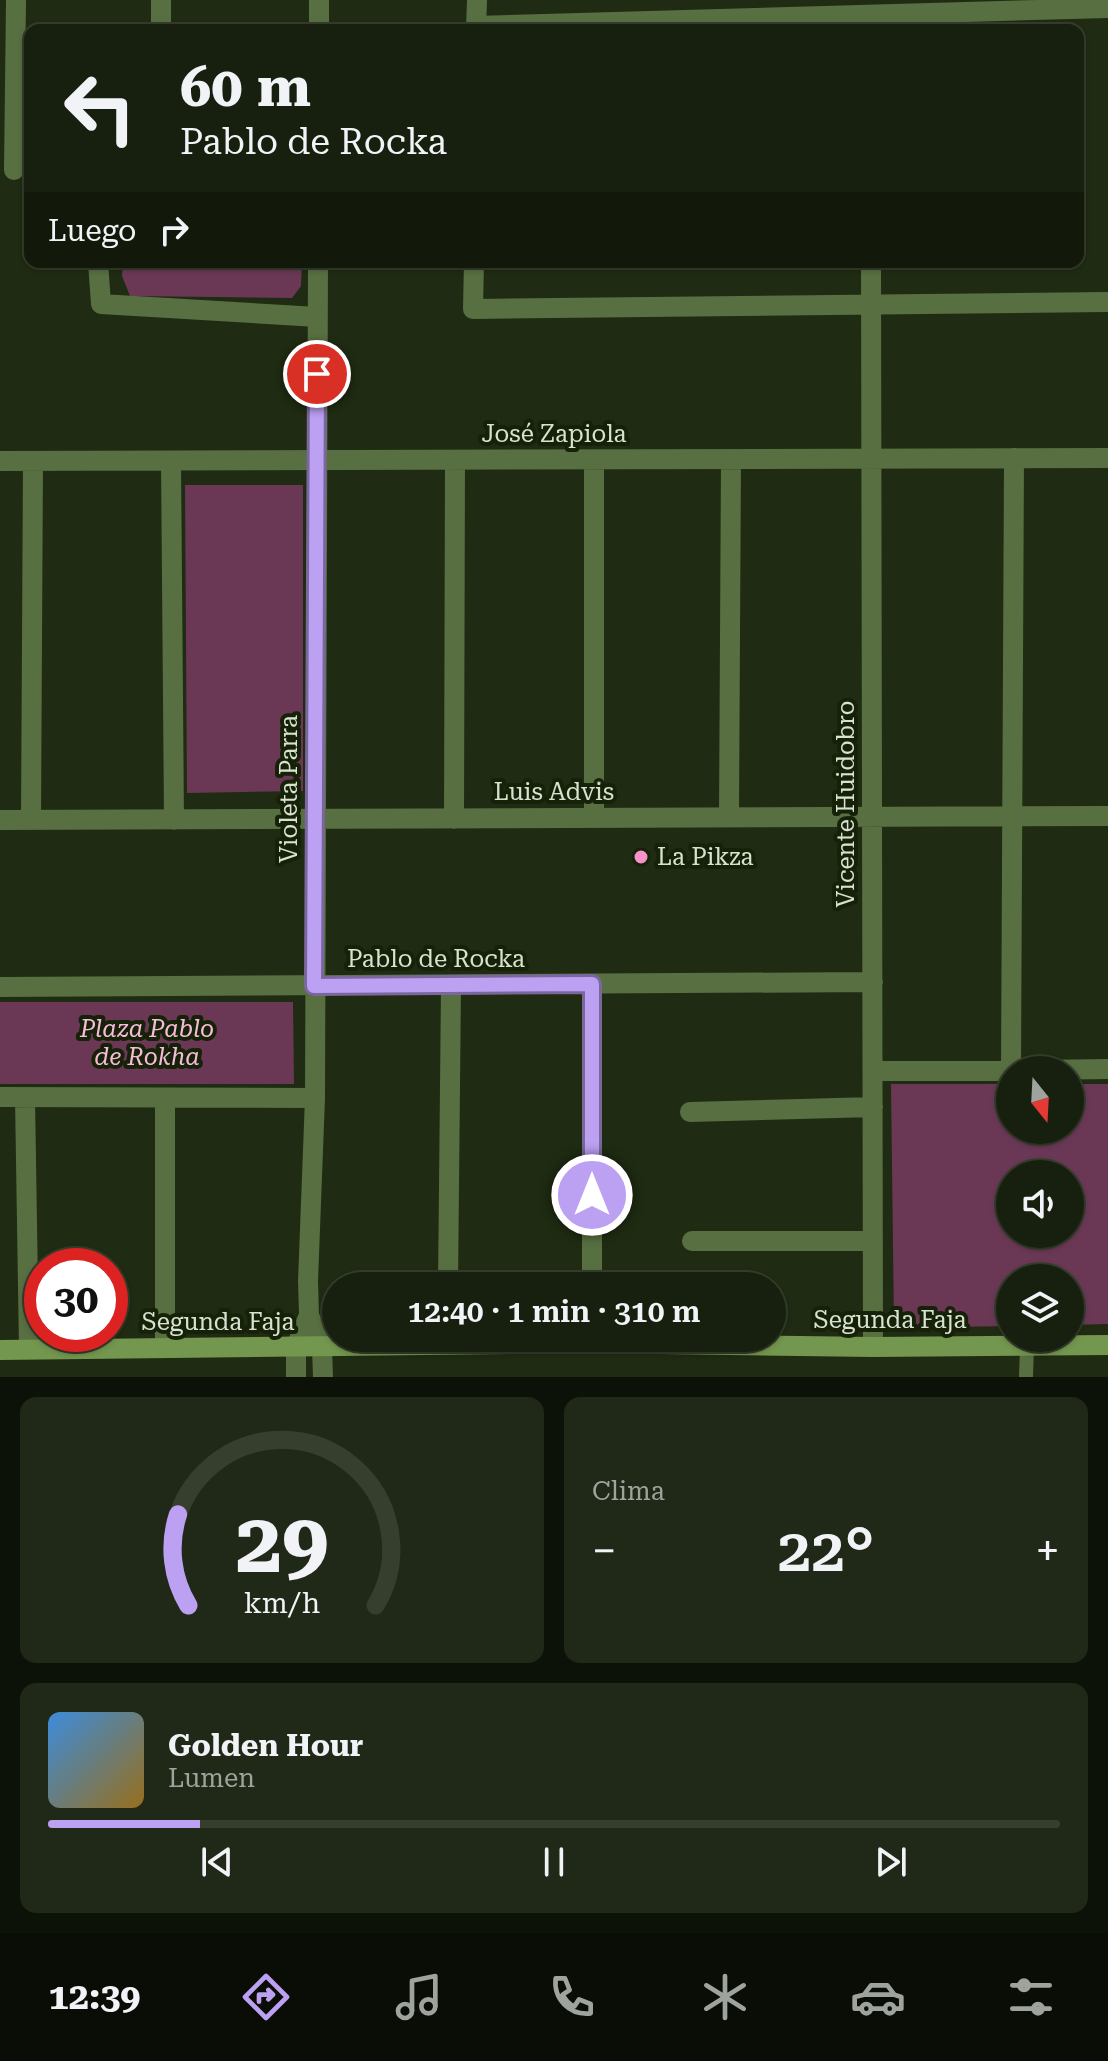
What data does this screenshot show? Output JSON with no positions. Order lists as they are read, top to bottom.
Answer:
{
  "streets": {
    "main road": ["Segunda Faja"],
    "street": [
      "José Zapiola",
      "Violeta Parra",
      "Luis Advis",
      "Vicente Huidobro",
      "Pablo de Rocka"
    ]
  },
  "crossings": [
    ["José Zapiola", "Violeta Parra"],
    ["José Zapiola", "Vicente Huidobro"],
    ["Violeta Parra", "Luis Advis"],
    ["Violeta Parra", "Pablo de Rocka"],
    ["Luis Advis", "Vicente Huidobro"],
    ["Vicente Huidobro", "Pablo de Rocka"],
    ["Vicente Huidobro", "Segunda Faja"]
  ],
  "parks": ["Plaza Pablo de Rokha"],
  "places": ["La Pikza"],
  "north": "bottom",
  "page": {
    "turn": ["60 m", "Pablo de Rocka"],
    "then": "Luego",
    "limit": "30",
    "trip": "12:40 · 1 min · 310 m",
    "tile": "Clima",
    "heat": ["−", "22°", "+"],
    "song": ["Golden Hour", "Lumen"],
    "tabs": "12:39",
    "gauge": ["29", "km/h"]
  }
}
